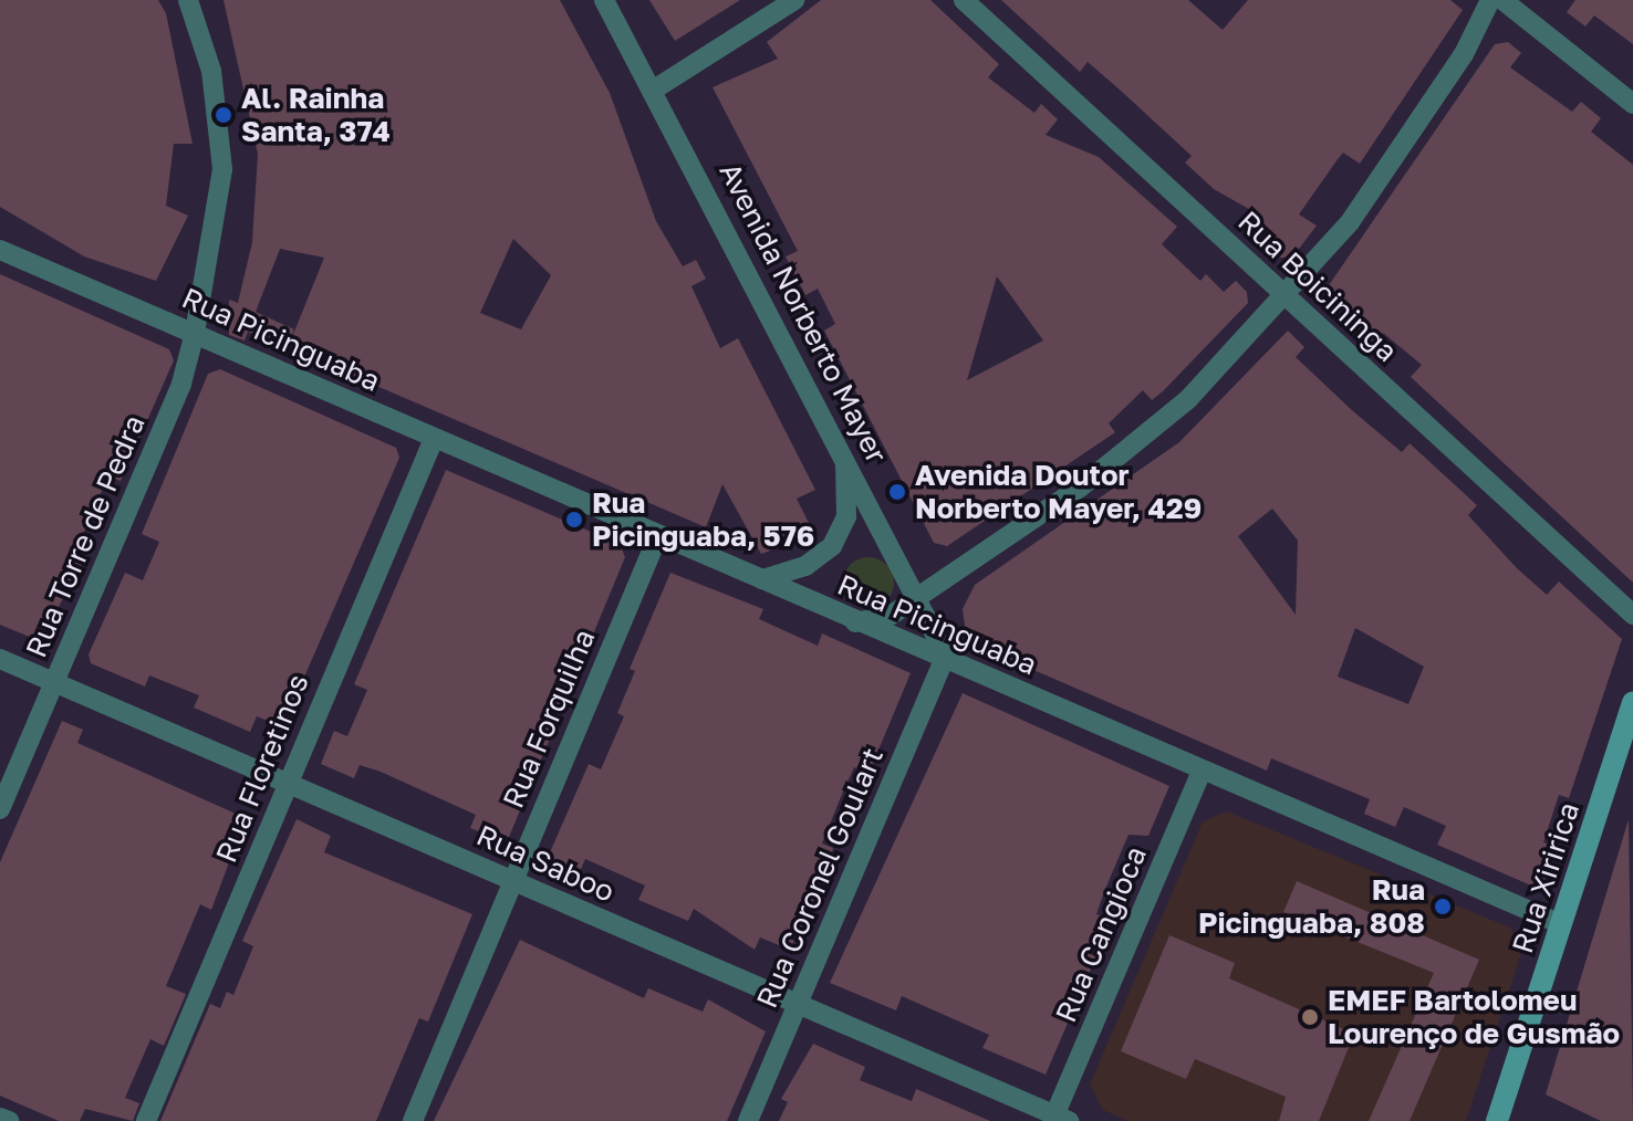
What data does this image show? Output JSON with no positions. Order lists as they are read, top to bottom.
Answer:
{
  "streets": {
    "street": [
      "Rua Boicininga",
      "Avenida Norberto Mayer",
      "Rua Picinguaba",
      "Rua Torre de Pedra",
      "Rua Forquilha",
      "Rua Floretinos",
      "Rua Saboo",
      "Rua Coronel Goulart",
      "Rua Xiririca",
      "Rua Cangioca"
    ]
  },
  "crossings": [
    ["Avenida Norberto Mayer", "Rua Picinguaba"],
    ["Avenida Norberto Mayer", "Rua Coronel Goulart"],
    ["Rua Picinguaba", "Rua Torre de Pedra"],
    ["Rua Picinguaba", "Rua Forquilha"],
    ["Rua Picinguaba", "Rua Floretinos"],
    ["Rua Picinguaba", "Rua Coronel Goulart"],
    ["Rua Picinguaba", "Rua Xiririca"],
    ["Rua Picinguaba", "Rua Cangioca"],
    ["Rua Torre de Pedra", "Rua Saboo"],
    ["Rua Forquilha", "Rua Saboo"],
    ["Rua Floretinos", "Rua Saboo"],
    ["Rua Saboo", "Rua Coronel Goulart"],
    ["Rua Saboo", "Rua Cangioca"]
  ],
  "places": [
    "Al. Rainha Santa, 374",
    "Avenida Doutor Norberto Mayer, 429",
    "Rua Picinguaba, 576",
    "Rua Picinguaba, 808",
    "EMEF Bartolomeu Lourenço de Gusmão"
  ]
}
